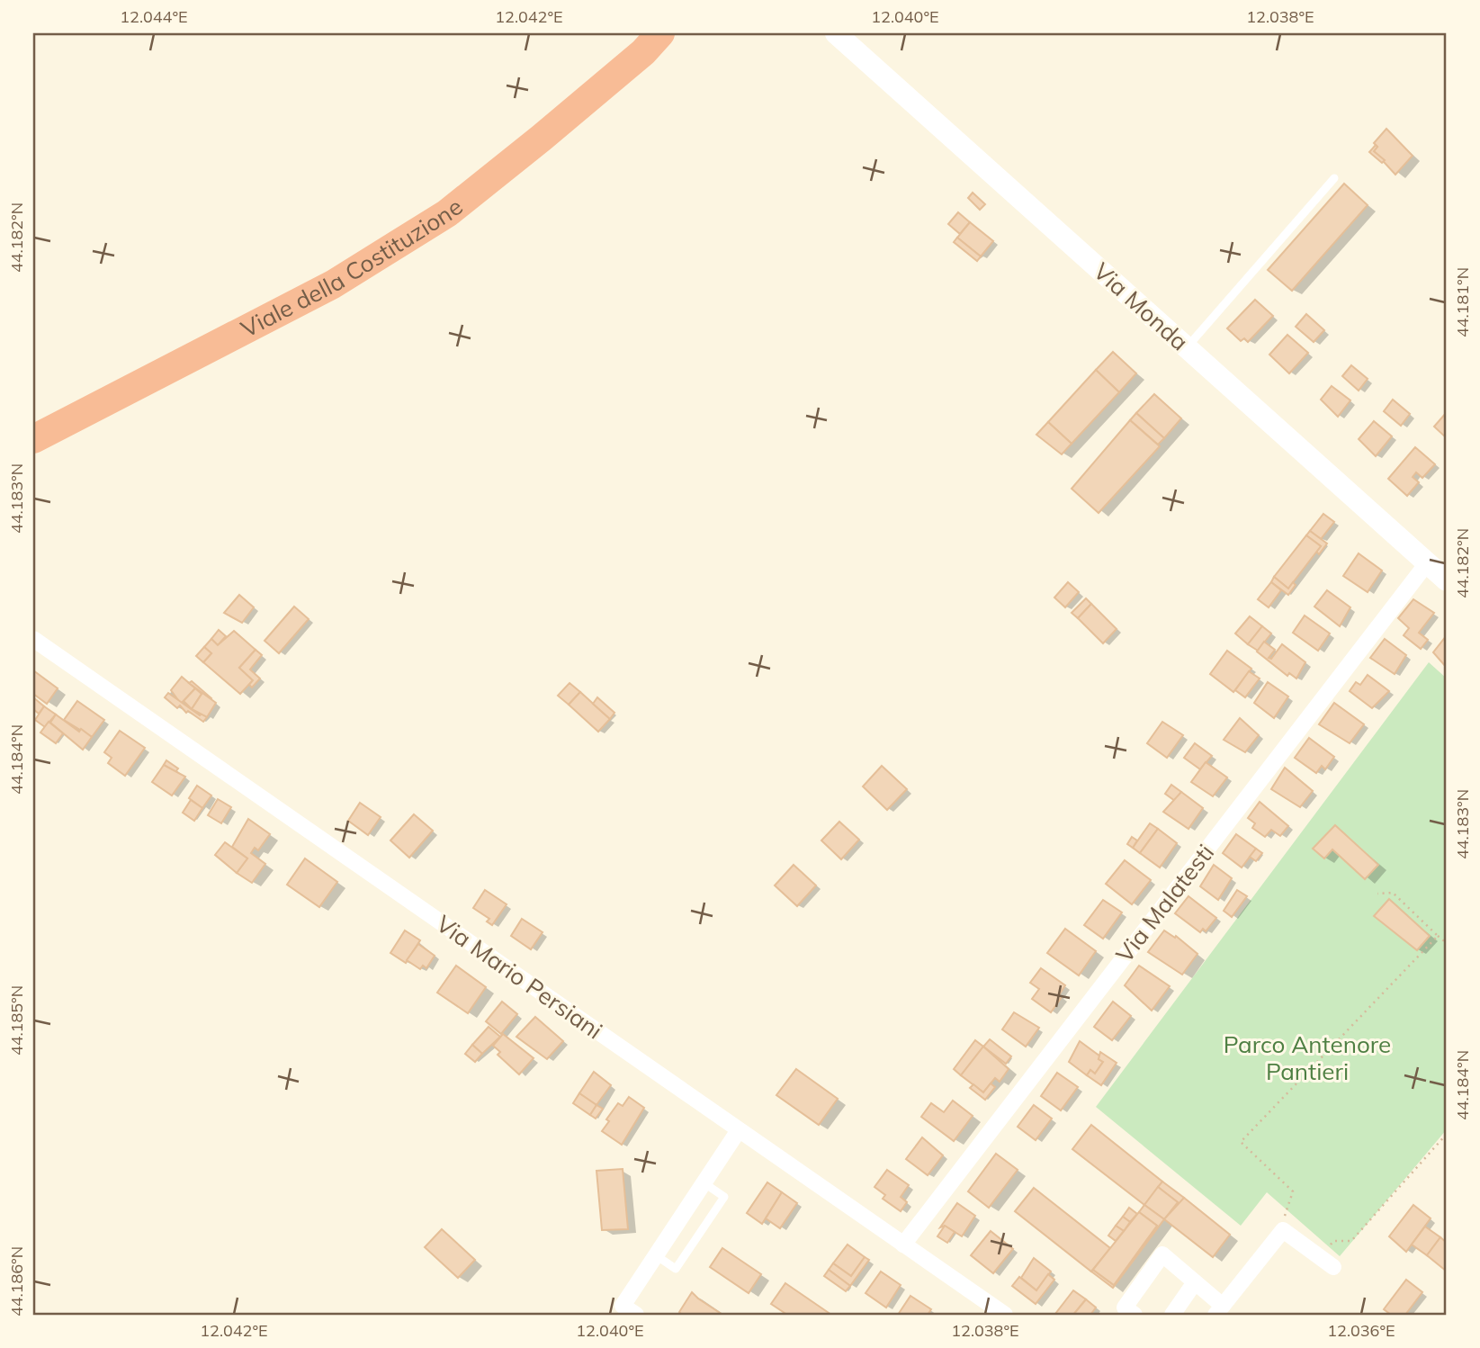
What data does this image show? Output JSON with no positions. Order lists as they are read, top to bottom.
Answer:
{
  "streets": {
    "highway": ["Viale della Costituzione"],
    "main road": ["Via Monda"],
    "street": ["Via Malatesti", "Via Mario Persiani"]
  },
  "crossings": [
    ["Via Monda", "Via Malatesti"],
    ["Via Malatesti", "Via Mario Persiani"]
  ],
  "parks": ["Parco Antenore Pantieri"],
  "coordinates": [
    "12.044°E",
    "12.042°E",
    "12.040°E",
    "12.038°E",
    "44.182°N",
    "44.181°N",
    "44.183°N",
    "44.184°N",
    "44.185°N",
    "44.186°N",
    "12.036°E"
  ]
}
